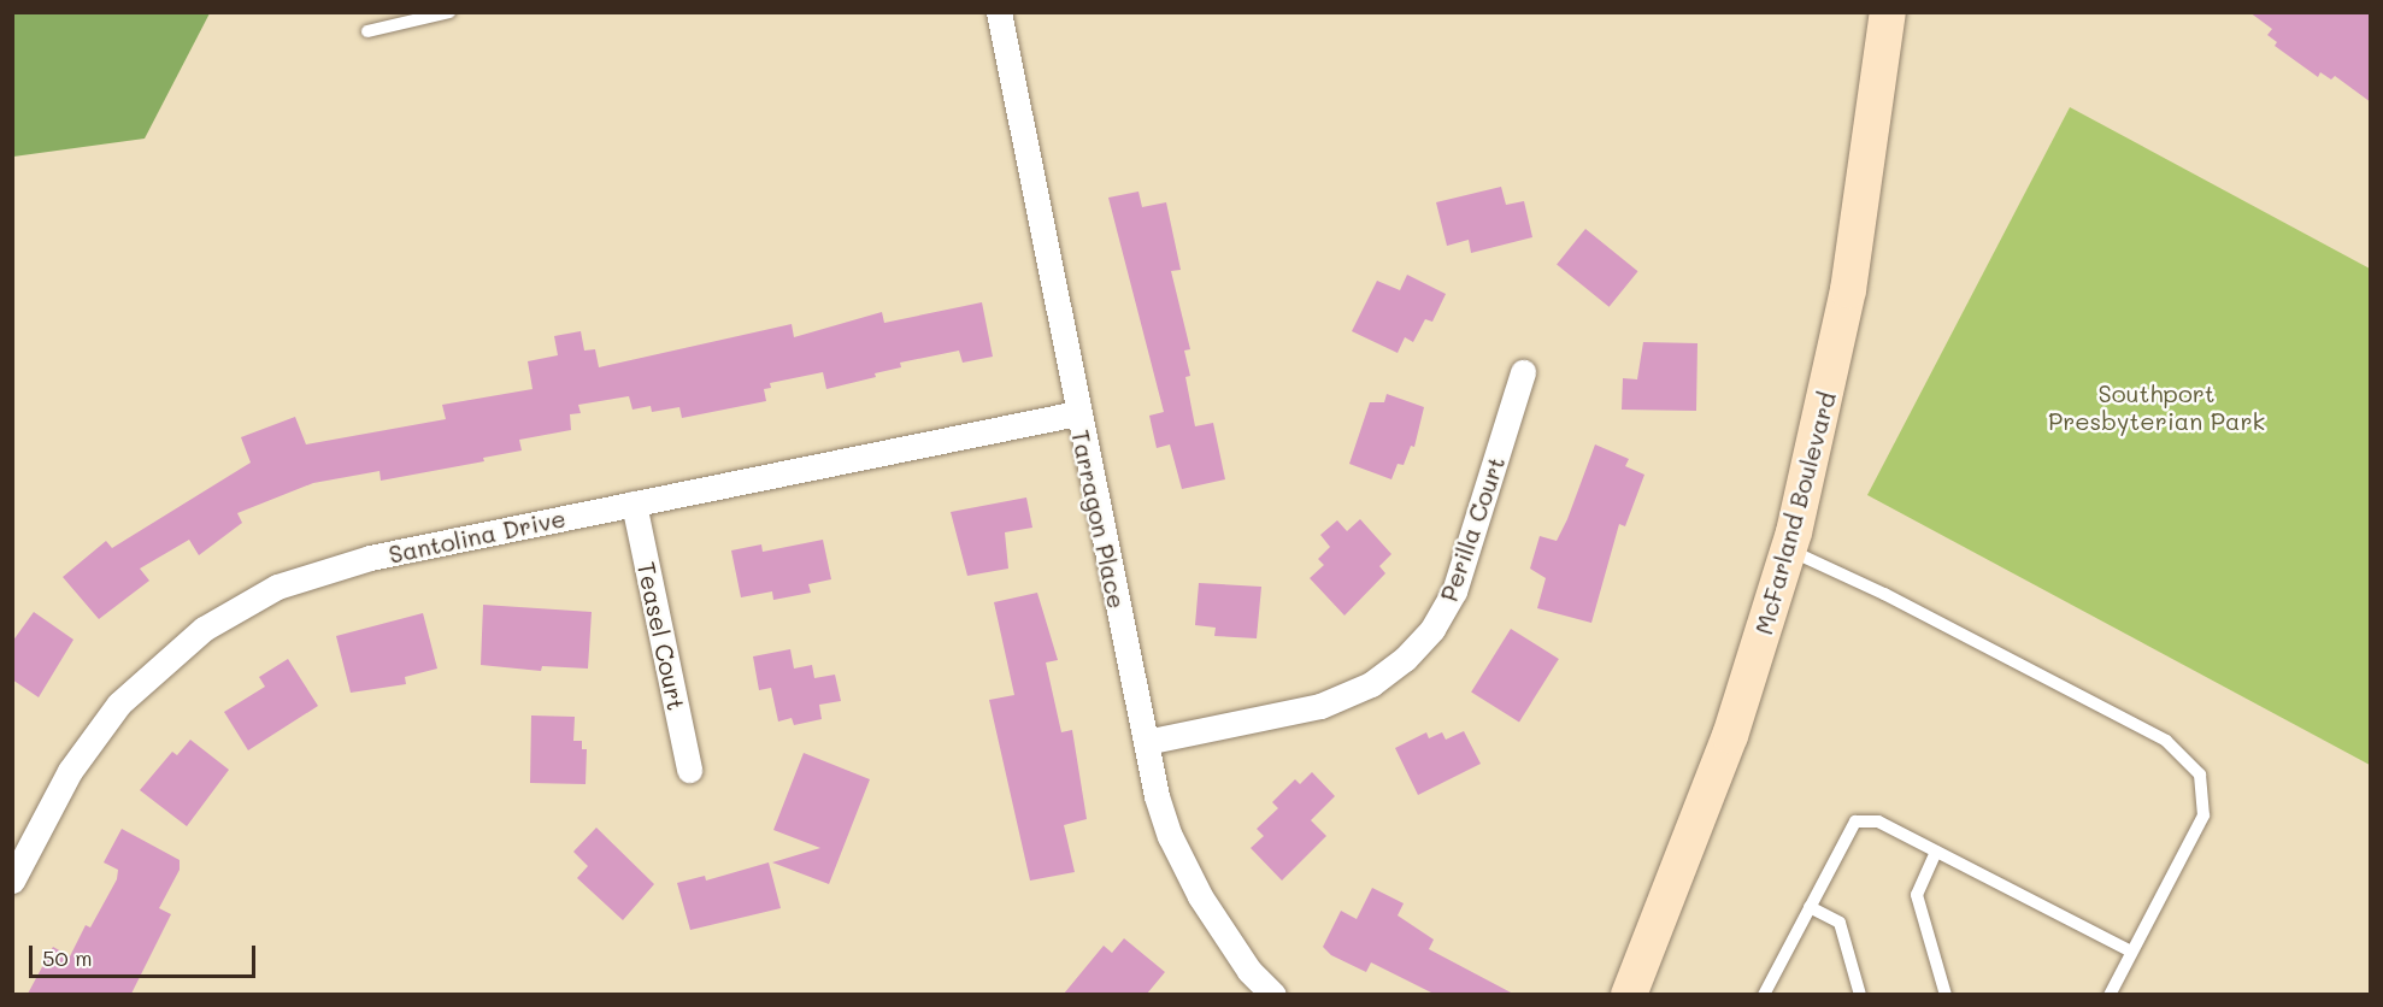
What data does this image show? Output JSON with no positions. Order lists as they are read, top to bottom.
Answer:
{
  "streets": {
    "street": [
      "McFarland Boulevard",
      "Tarragon Place",
      "Perilla Court",
      "Santolina Drive",
      "Teasel Court"
    ]
  },
  "crossings": [
    ["Tarragon Place", "Perilla Court"],
    ["Tarragon Place", "Santolina Drive"],
    ["Santolina Drive", "Teasel Court"]
  ],
  "parks": ["Southport Presbyterian Park"],
  "scale_bar": "50 m"
}
